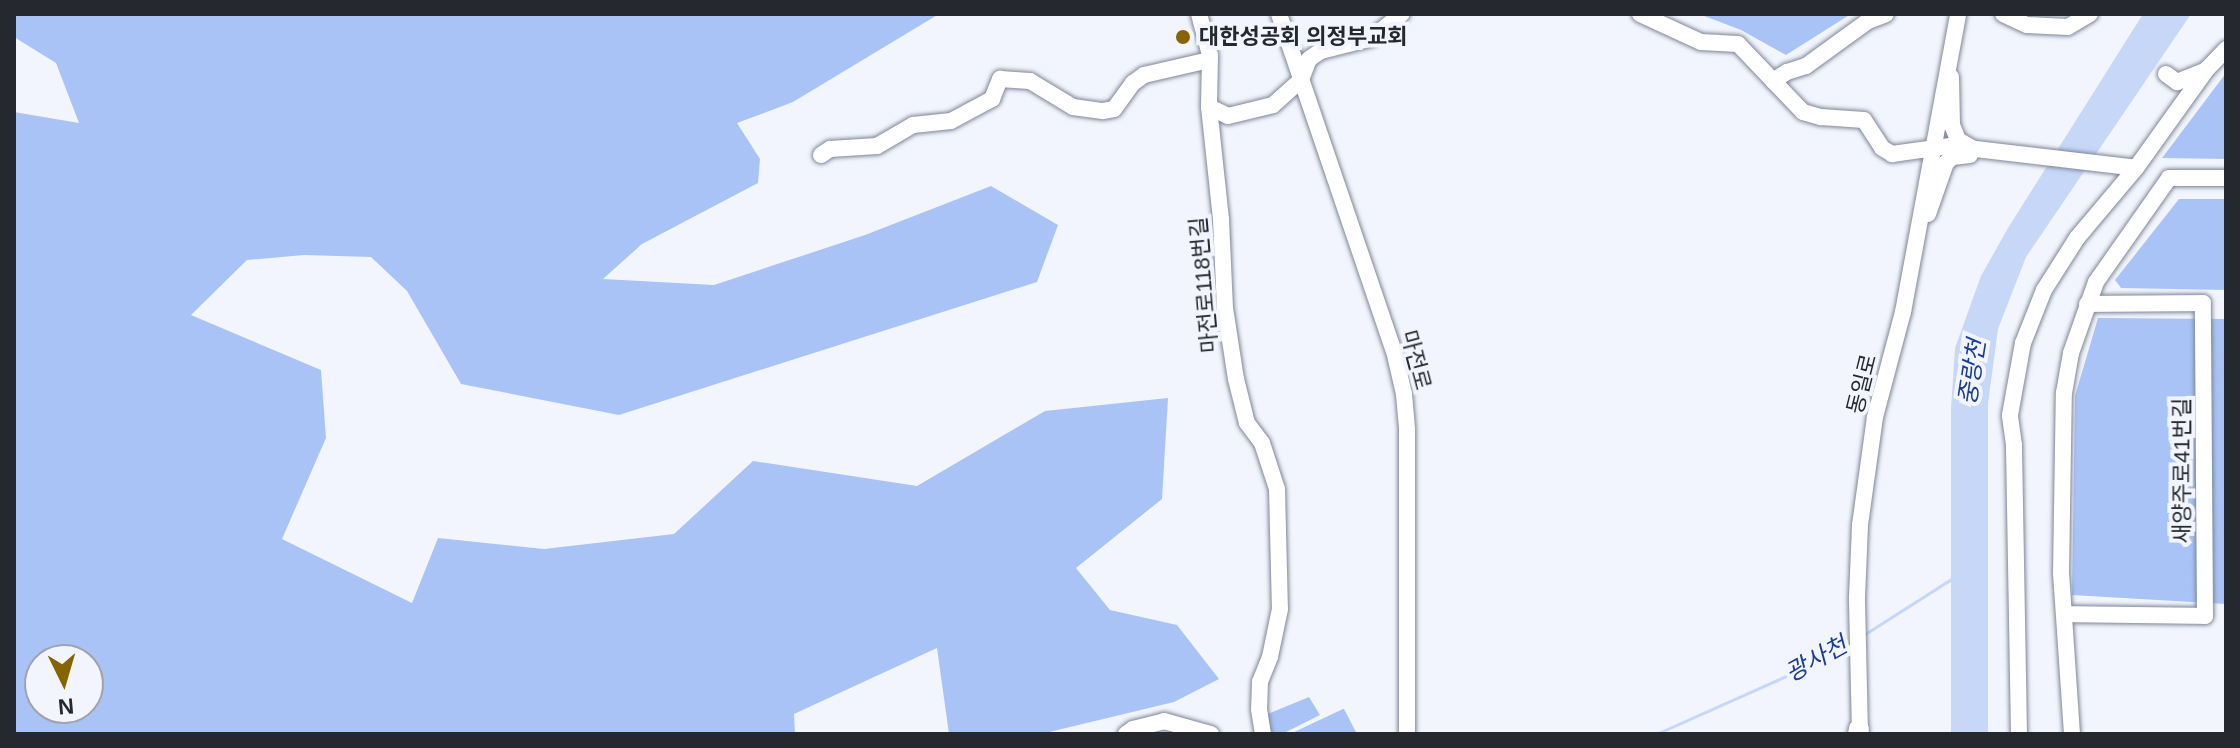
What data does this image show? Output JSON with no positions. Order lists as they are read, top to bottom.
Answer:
{
  "streets": {
    "street": [
      "마전로118번길",
      "마전로",
      "동일로",
      "새양주로41번길"
    ]
  },
  "water": ["중랑천", "광사천"],
  "places": ["대한성공회 의정부교회"],
  "north": "bottom"
}
